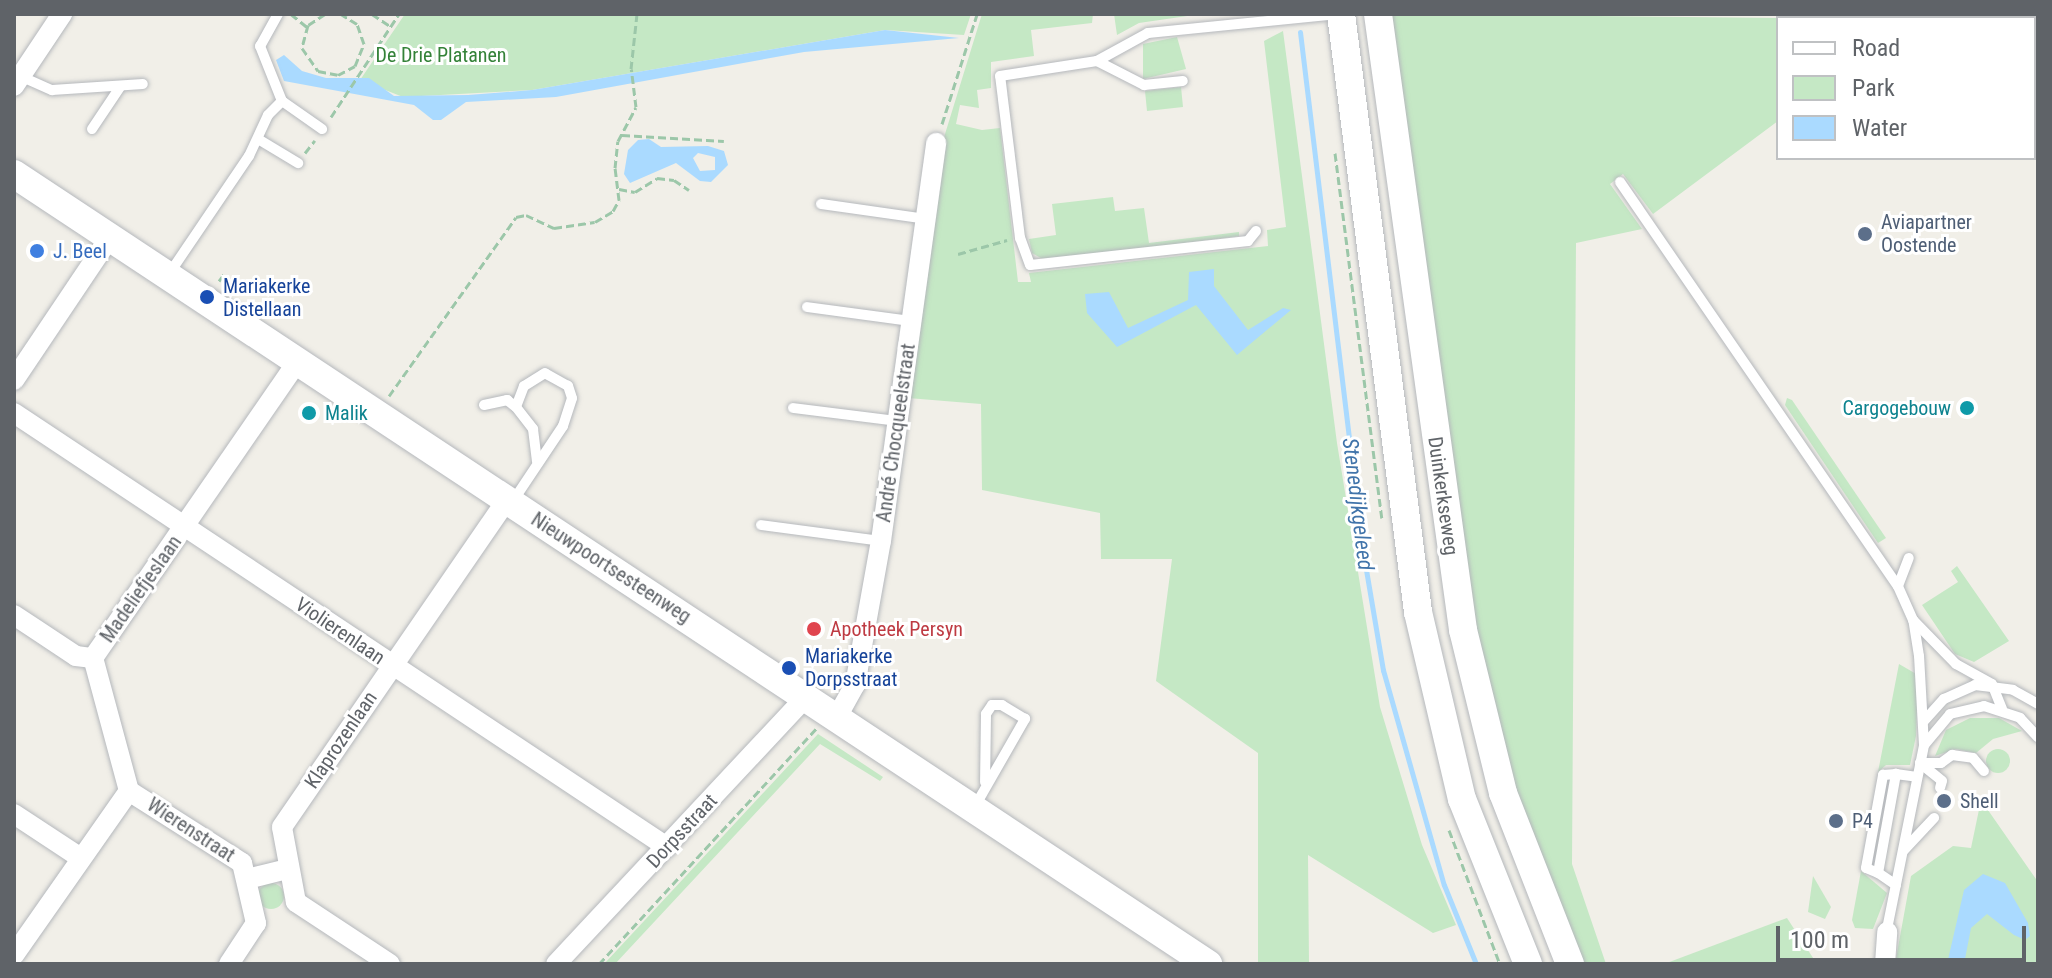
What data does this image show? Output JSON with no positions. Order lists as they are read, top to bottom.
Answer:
{
  "streets": {
    "main road": ["Duinkerkseweg", "Nieuwpoortsesteenweg"],
    "street": [
      "André Chocqueelstraat",
      "Madeliefjeslaan",
      "Violierenlaan",
      "Klaprozenlaan",
      "Wierenstraat",
      "Dorpsstraat"
    ]
  },
  "crossings": [
    ["André Chocqueelstraat", "Nieuwpoortsesteenweg"],
    ["Nieuwpoortsesteenweg", "Madeliefjeslaan"],
    ["Nieuwpoortsesteenweg", "Klaprozenlaan"],
    ["Nieuwpoortsesteenweg", "Dorpsstraat"],
    ["Madeliefjeslaan", "Violierenlaan"],
    ["Madeliefjeslaan", "Wierenstraat"],
    ["Violierenlaan", "Klaprozenlaan"],
    ["Violierenlaan", "Dorpsstraat"],
    ["Klaprozenlaan", "Wierenstraat"]
  ],
  "water": ["Stenedijkgeleed"],
  "parks": ["De Drie Platanen"],
  "places": [
    "Aviapartner Oostende",
    "J. Beel",
    "Mariakerke Distellaan",
    "Cargogebouw",
    "Malik",
    "Apotheek Persyn",
    "Mariakerke Dorpsstraat",
    "Shell",
    "P4"
  ],
  "legend": ["Road", "Park", "Water"],
  "scale_bar": "100 m"
}
